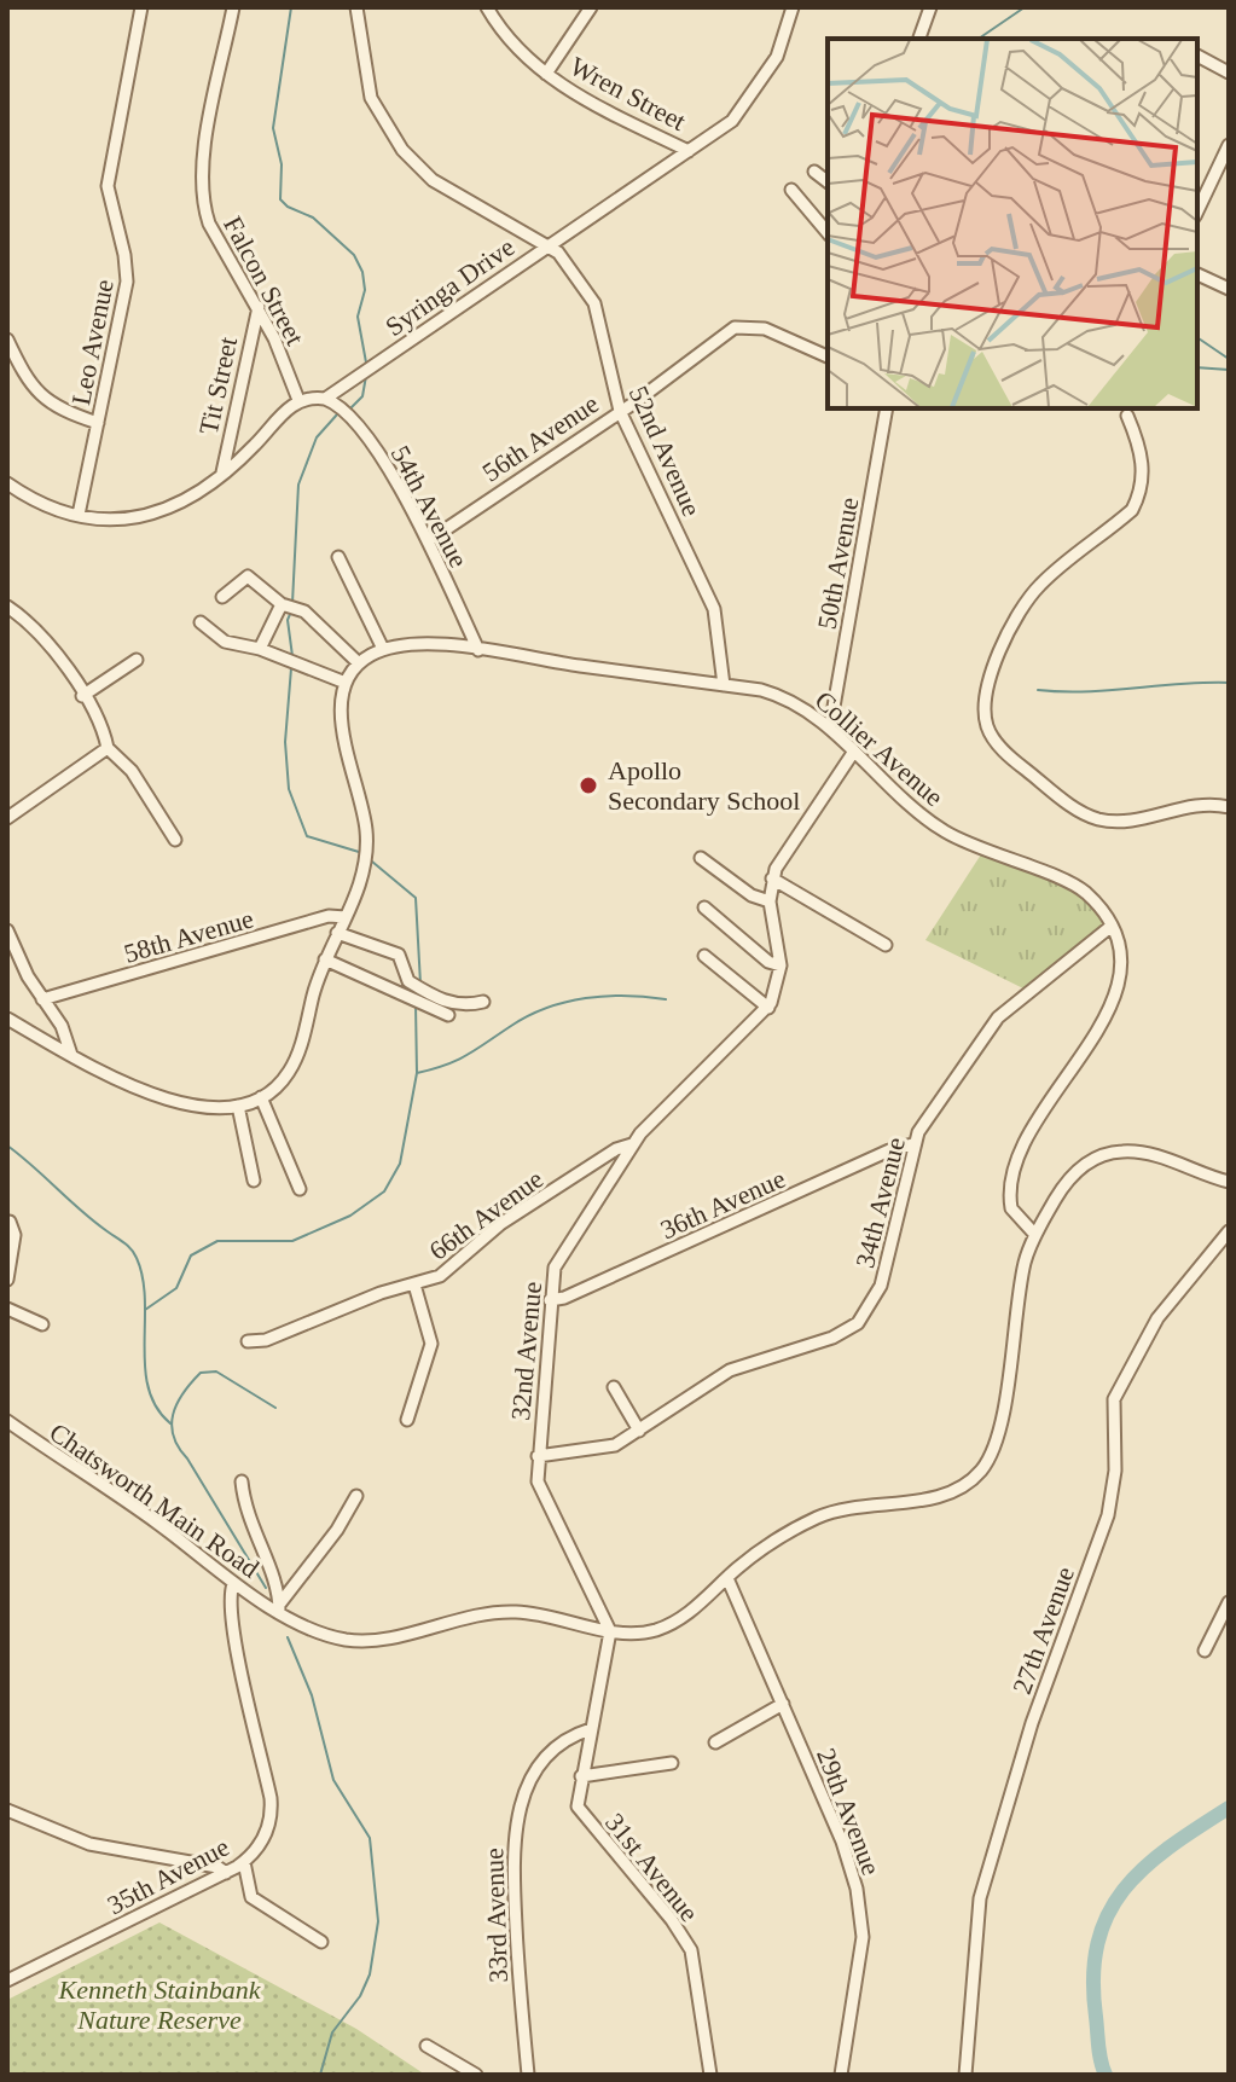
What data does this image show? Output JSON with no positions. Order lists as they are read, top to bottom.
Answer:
{
  "streets": {
    "street": [
      "Wren Street",
      "Falcon Street",
      "Syringa Drive",
      "Leo Avenue",
      "Tit Street",
      "56th Avenue",
      "52nd Avenue",
      "54th Avenue",
      "50th Avenue",
      "Collier Avenue",
      "58th Avenue",
      "34th Avenue",
      "36th Avenue",
      "66th Avenue",
      "32nd Avenue",
      "Chatsworth Main Road",
      "27th Avenue",
      "29th Avenue",
      "31st Avenue",
      "35th Avenue",
      "33rd Avenue"
    ]
  },
  "crossings": [
    ["Wren Street", "Syringa Drive"],
    ["Falcon Street", "Tit Street"],
    ["Syringa Drive", "52nd Avenue"],
    ["Syringa Drive", "54th Avenue"],
    ["56th Avenue", "52nd Avenue"],
    ["56th Avenue", "54th Avenue"],
    ["52nd Avenue", "Collier Avenue"],
    ["54th Avenue", "Collier Avenue"],
    ["50th Avenue", "Collier Avenue"],
    ["Collier Avenue", "34th Avenue"],
    ["Collier Avenue", "32nd Avenue"],
    ["Collier Avenue", "Chatsworth Main Road"],
    ["34th Avenue", "36th Avenue"],
    ["34th Avenue", "32nd Avenue"],
    ["36th Avenue", "32nd Avenue"],
    ["66th Avenue", "32nd Avenue"],
    ["32nd Avenue", "Chatsworth Main Road"],
    ["32nd Avenue", "31st Avenue"],
    ["Chatsworth Main Road", "29th Avenue"],
    ["Chatsworth Main Road", "31st Avenue"],
    ["Chatsworth Main Road", "35th Avenue"],
    ["31st Avenue", "33rd Avenue"]
  ],
  "parks": ["Kenneth Stainbank Nature Reserve"],
  "places": ["Apollo Secondary School"]
}
